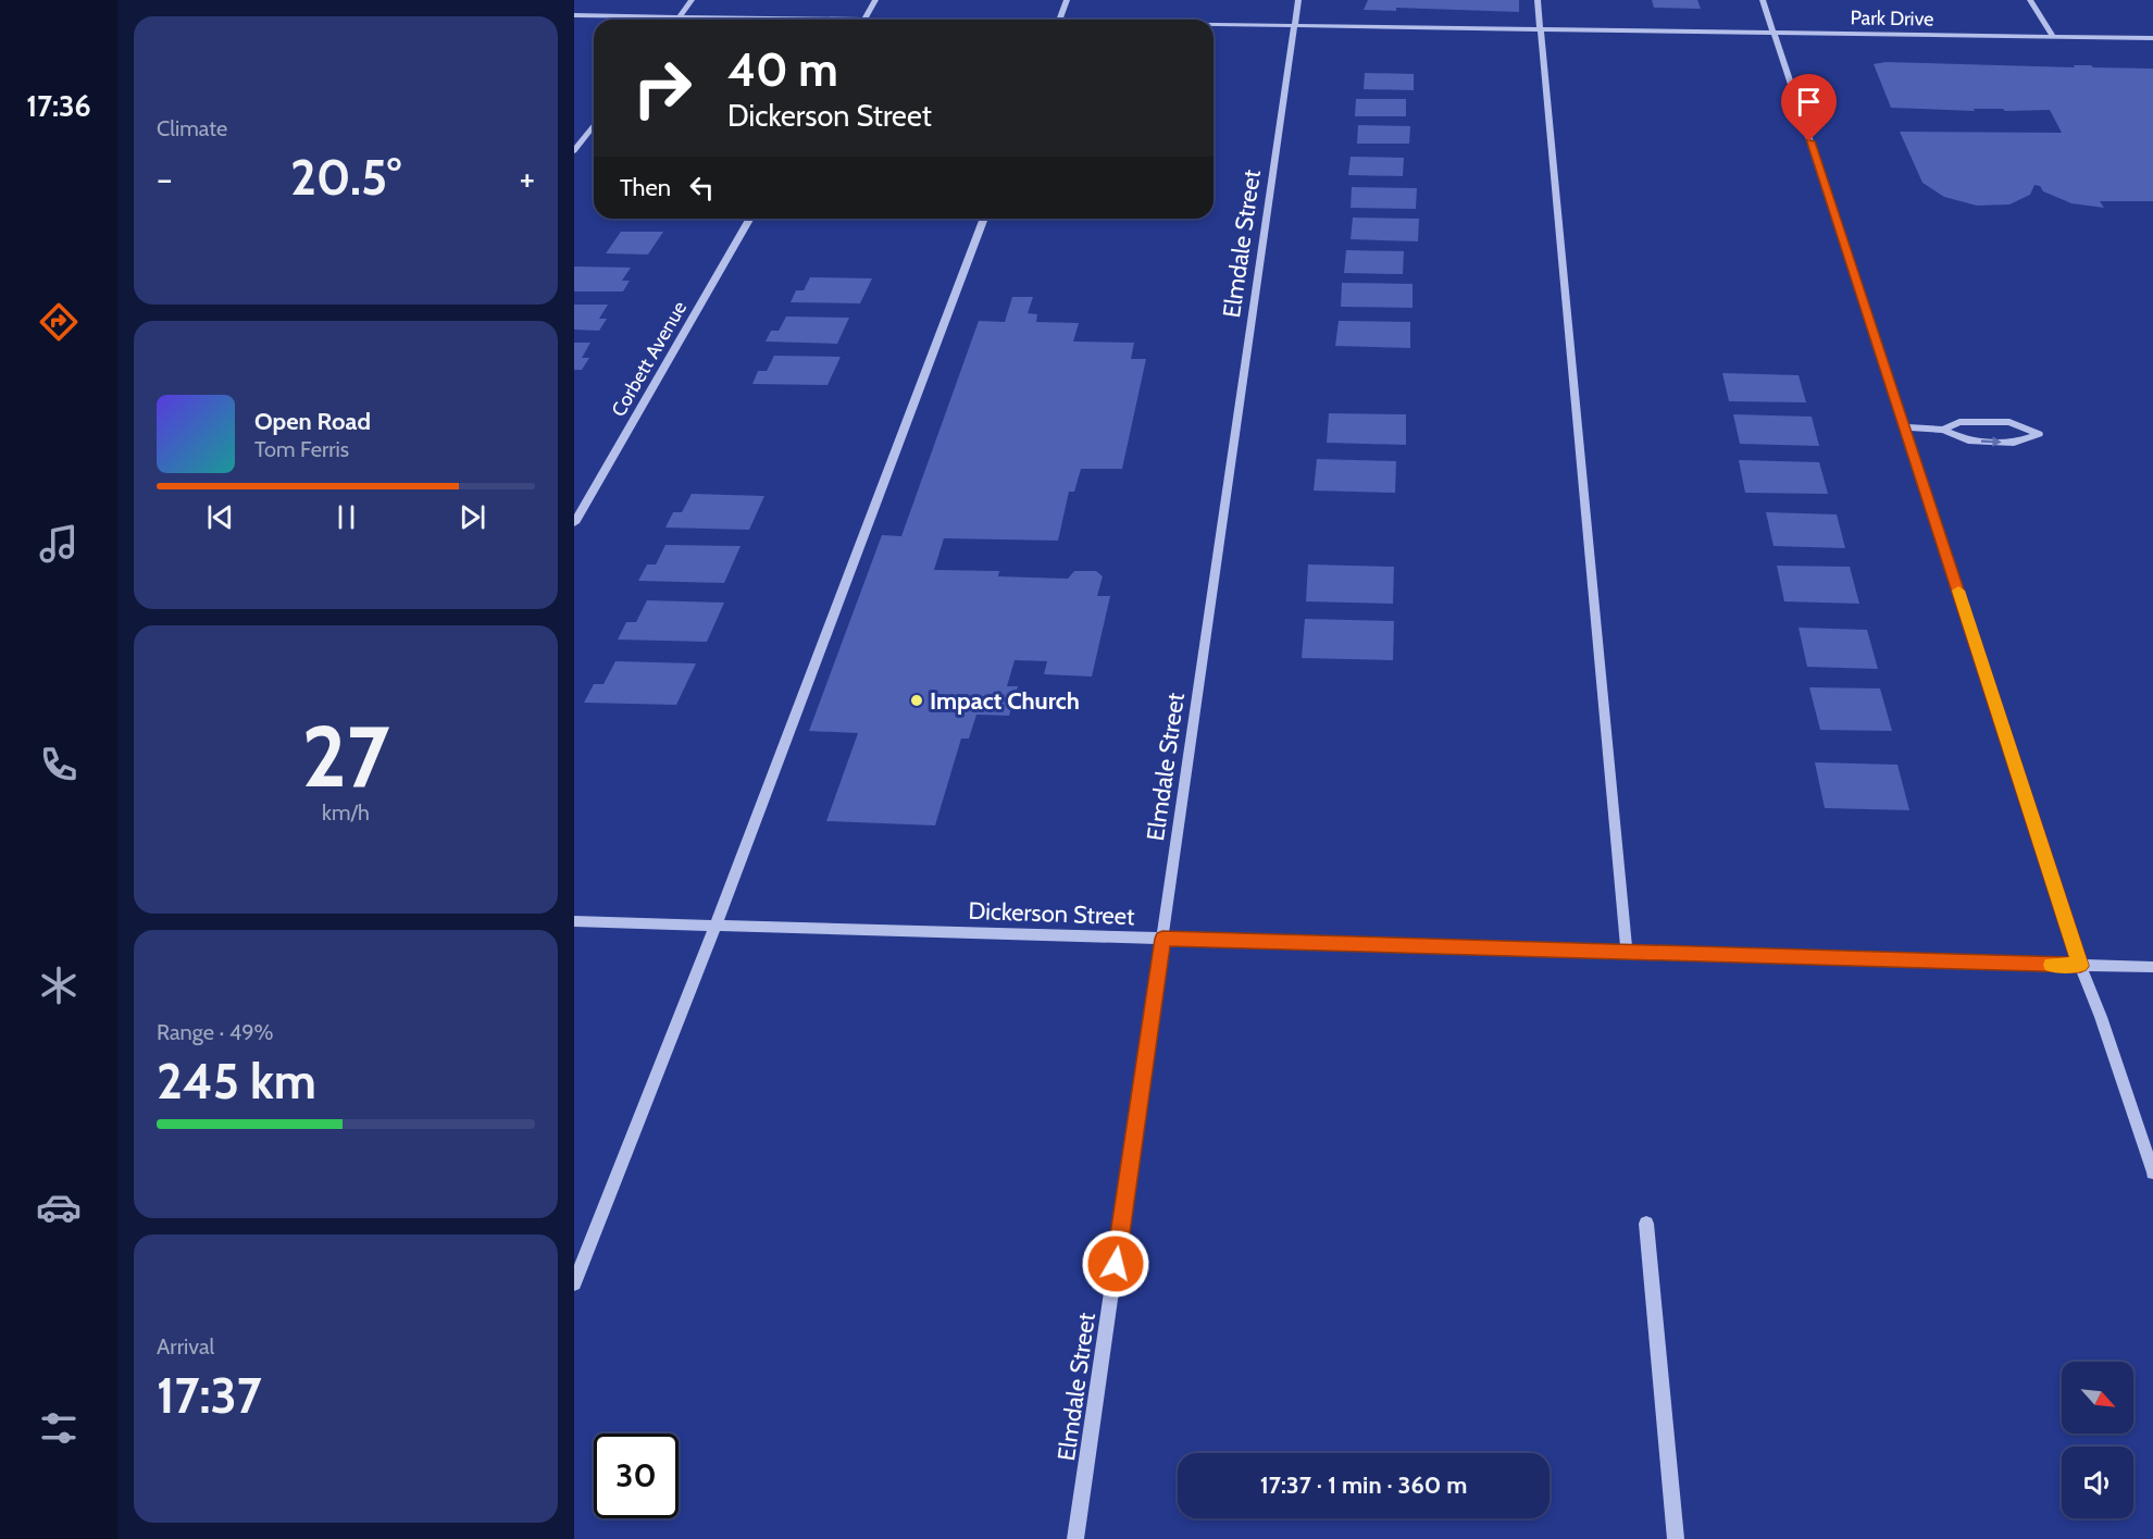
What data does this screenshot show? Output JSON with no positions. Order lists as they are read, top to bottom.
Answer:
{
  "streets": {
    "street": [
      "Park Drive",
      "Elmdale Street",
      "Corbett Avenue",
      "Dickerson Street"
    ]
  },
  "crossings": [
    ["Park Drive", "Elmdale Street"],
    ["Elmdale Street", "Dickerson Street"]
  ],
  "places": ["Impact Church"],
  "north": "bottom right",
  "page": {
    "tabs": "17:36",
    "tile": [
      "Climate",
      ["27", "km/h"],
      ["Range · 49%", "245 km"],
      ["Arrival", "17:37"]
    ],
    "turn": ["40 m", "Dickerson Street"],
    "heat": ["−", "20.5°", "+"],
    "then": "Then",
    "song": ["Open Road", "Tom Ferris"],
    "limit": "30",
    "trip": "17:37 · 1 min · 360 m"
  }
}
